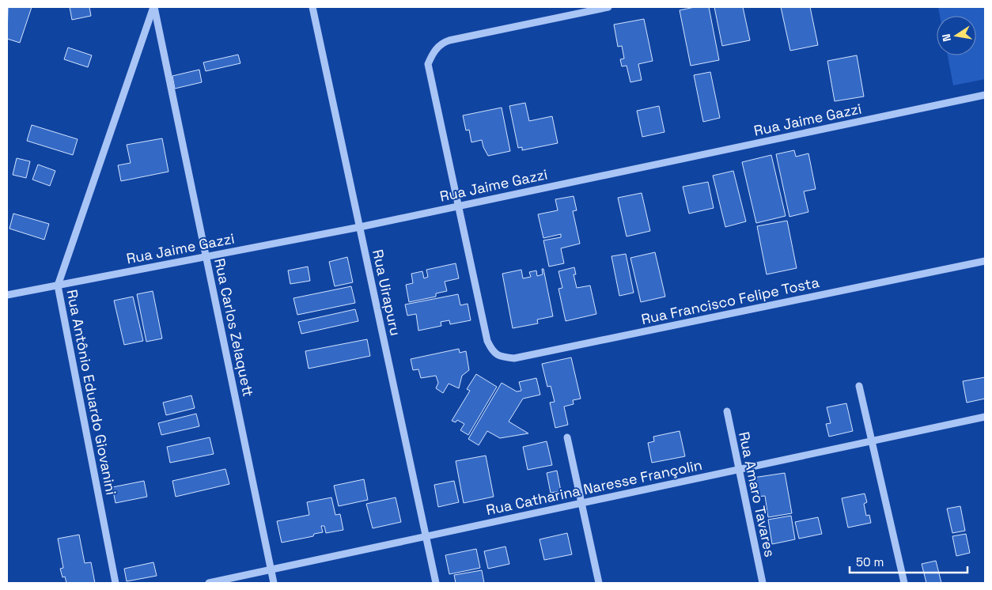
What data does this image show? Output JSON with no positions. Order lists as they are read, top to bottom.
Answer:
{
  "streets": {
    "street": [
      "Rua Jaime Gazzi",
      "Rua Uirapuru",
      "Rua Francisco Felipe Tosta",
      "Rua Carlos Zelaquett",
      "Rua Antônio Eduardo Giovanini",
      "Rua Catharina Naresse Françolin",
      "Rua Amaro Tavares"
    ]
  },
  "crossings": [
    ["Rua Jaime Gazzi", "Rua Uirapuru"],
    ["Rua Jaime Gazzi", "Rua Francisco Felipe Tosta"],
    ["Rua Jaime Gazzi", "Rua Carlos Zelaquett"],
    ["Rua Jaime Gazzi", "Rua Antônio Eduardo Giovanini"],
    ["Rua Uirapuru", "Rua Catharina Naresse Françolin"],
    ["Rua Carlos Zelaquett", "Rua Antônio Eduardo Giovanini"],
    ["Rua Carlos Zelaquett", "Rua Catharina Naresse Françolin"],
    ["Rua Catharina Naresse Françolin", "Rua Amaro Tavares"]
  ],
  "scale_bar": "50 m",
  "north": "left"
}
